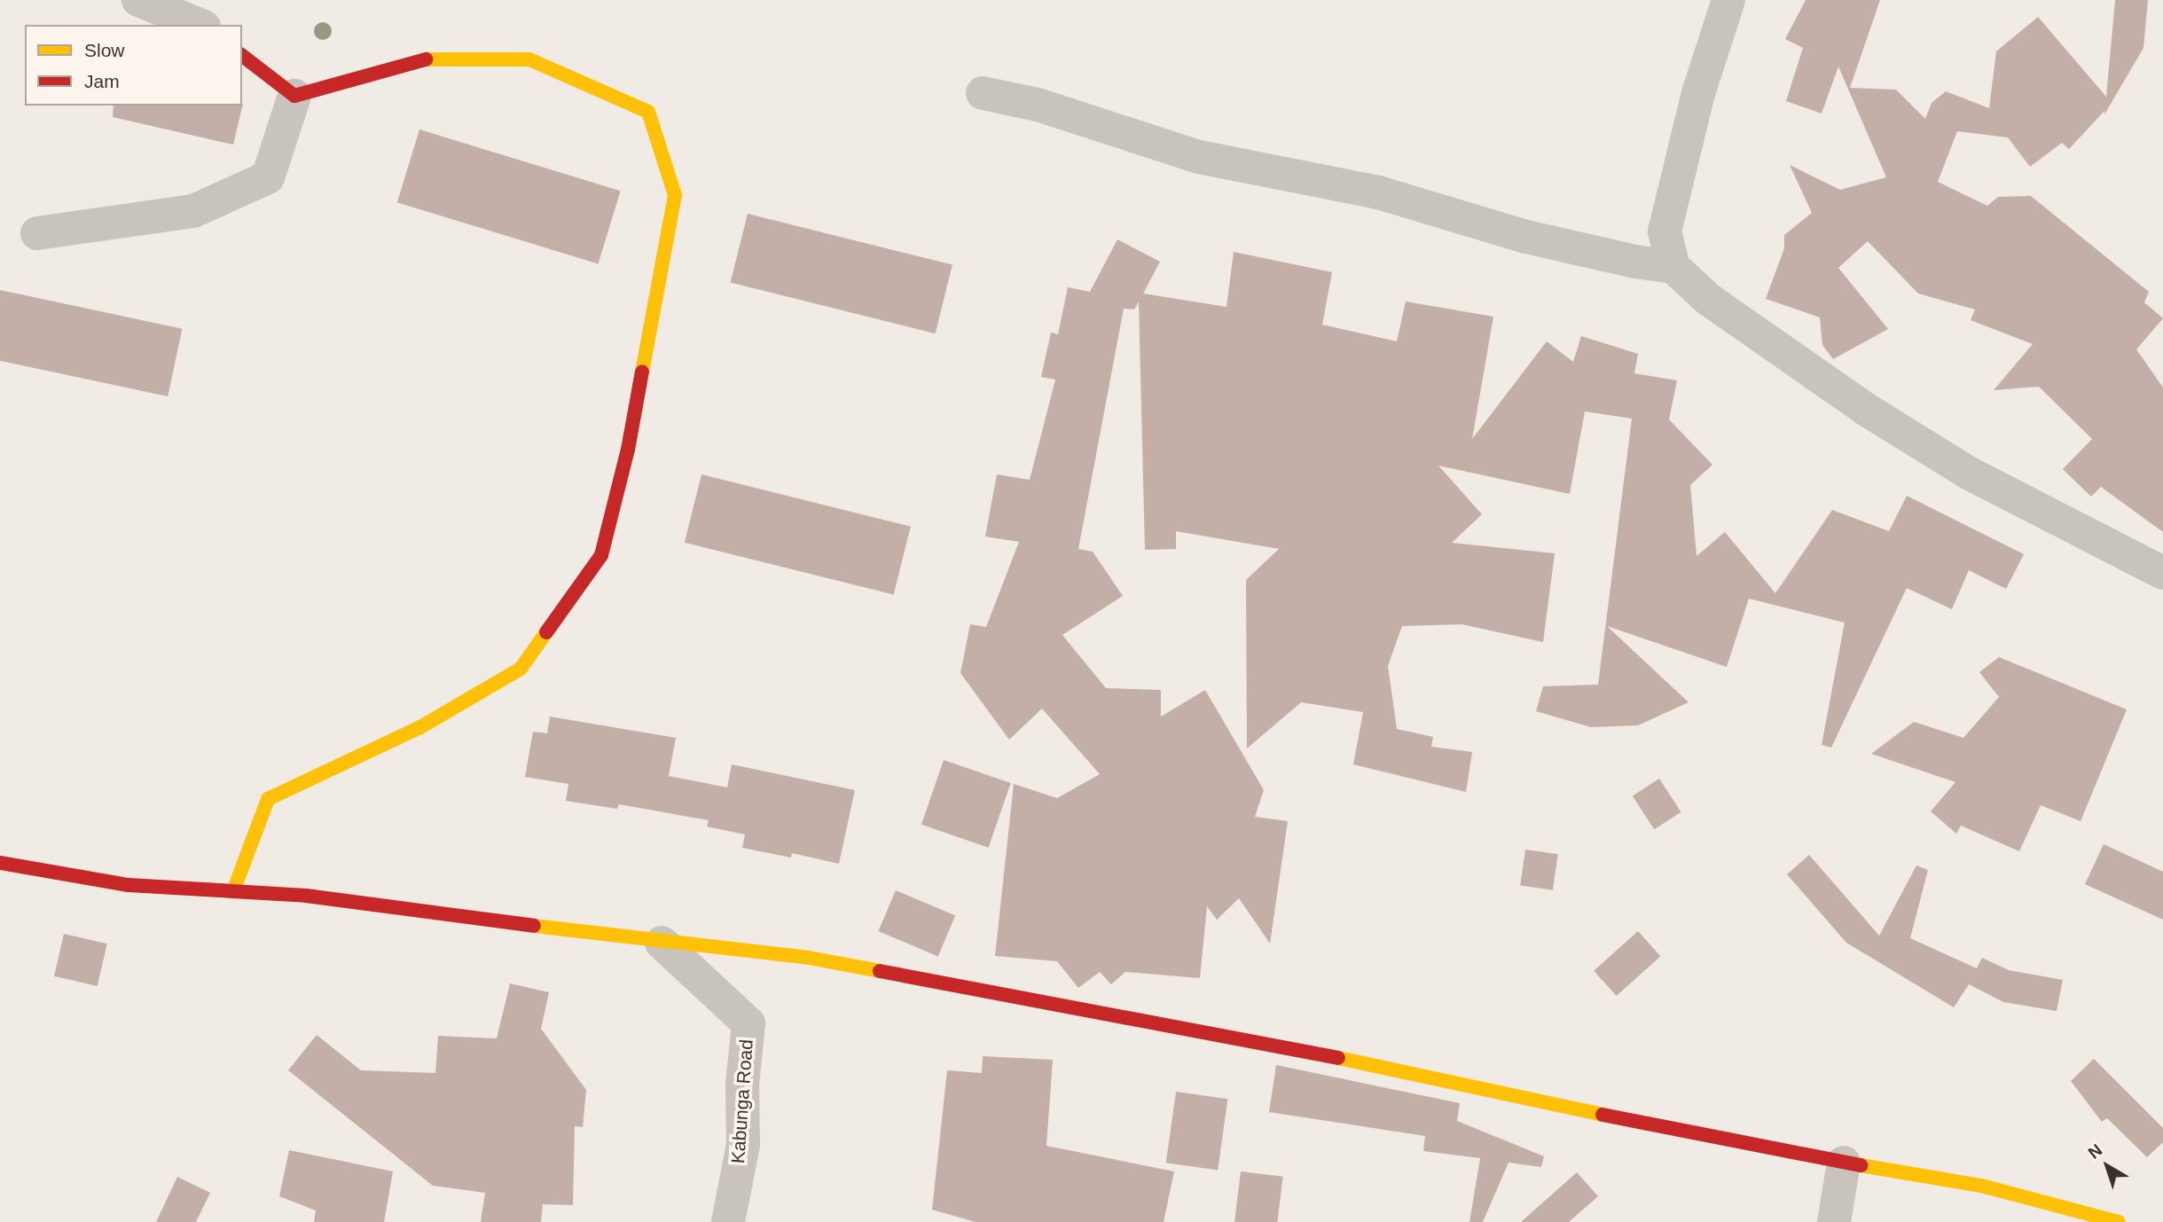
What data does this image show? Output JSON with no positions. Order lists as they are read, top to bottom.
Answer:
{
  "streets": {
    "street": ["Kabunga Road"]
  },
  "legend": ["Slow", "Jam"],
  "north": "top left"
}
